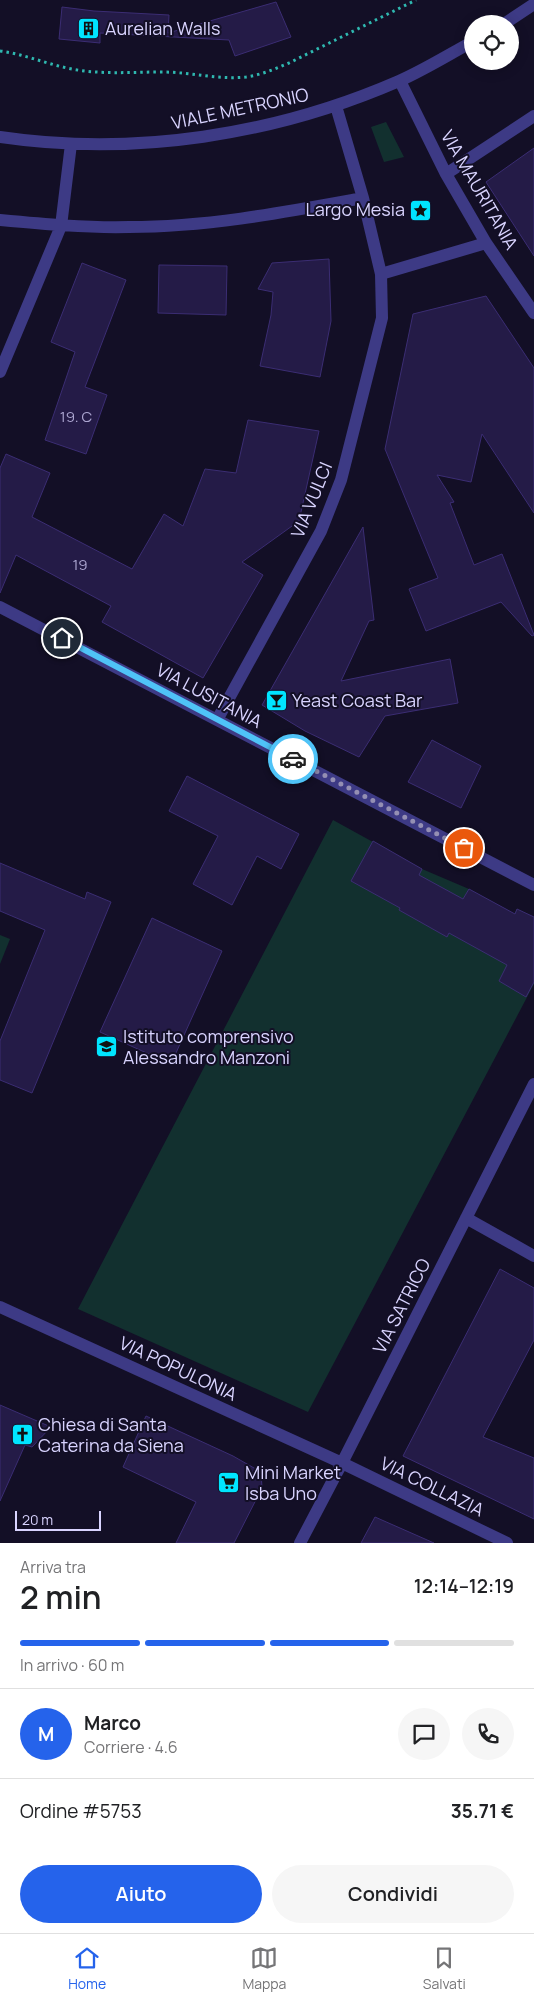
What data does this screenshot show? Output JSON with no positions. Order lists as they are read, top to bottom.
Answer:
{
  "streets": {
    "street": [
      "VIALE METRONIO",
      "VIA MAURITANIA",
      "VIA VULCI",
      "VIA LUSITANIA",
      "VIA SATRICO",
      "VIA POPULONIA",
      "VIA COLLAZIA"
    ]
  },
  "crossings": [
    ["VIALE METRONIO", "VIA MAURITANIA"],
    ["VIA VULCI", "VIA LUSITANIA"],
    ["VIA SATRICO", "VIA POPULONIA"],
    ["VIA SATRICO", "VIA COLLAZIA"],
    ["VIA POPULONIA", "VIA COLLAZIA"]
  ],
  "places": {
    "building": ["Aurelian Walls"],
    "place": ["Largo Mesia"],
    "bar": ["Yeast Coast Bar"],
    "school or university": ["Istituto comprensivo Alessandro Manzoni"],
    "church": ["Chiesa di Santa Caterina da Siena"],
    "supermarket": ["Mini Market Isba Uno"]
  },
  "house_numbers": ["19. С", "19"],
  "scale_bar": "20 m",
  "page": {
    "scale": "20 m",
    "heading": ["2 min", "Arriva tra", "12:14–12:19"],
    "panel": [
      "Marco",
      "Corriere · 4.6",
      "Ordine #5753",
      "35.71 €"
    ],
    "bar": "In arrivo · 60 m",
    "round": "M",
    "buttons": ["Aiuto", "Condividi"],
    "tabs": ["Home", "Mappa", "Salvati"]
  }
}
